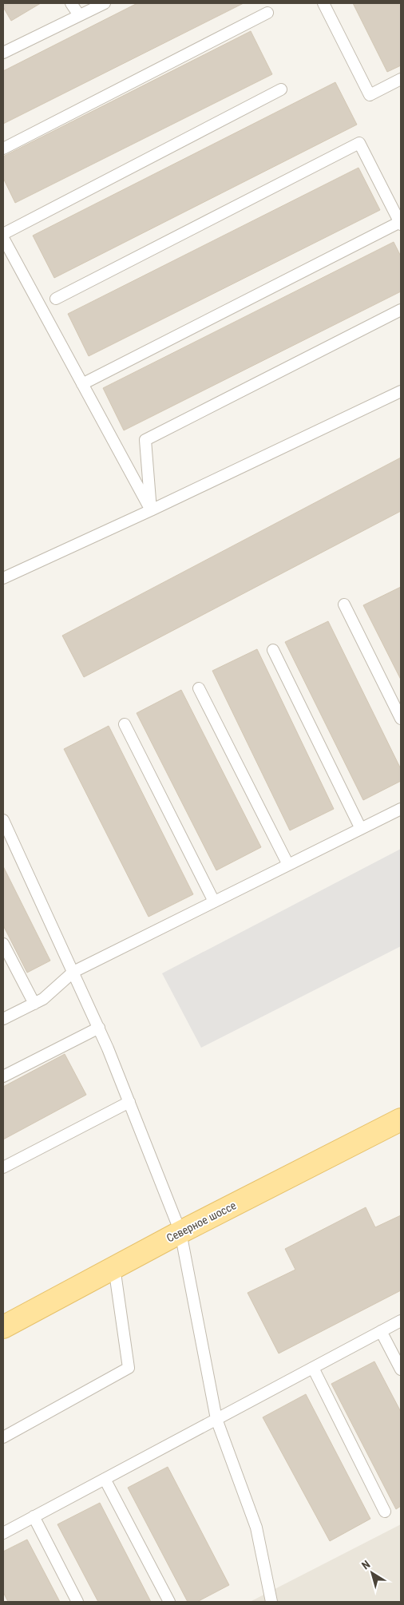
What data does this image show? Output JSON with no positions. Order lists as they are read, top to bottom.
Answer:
{
  "streets": {
    "main road": ["Северное шоссе"]
  },
  "north": "top left"
}
